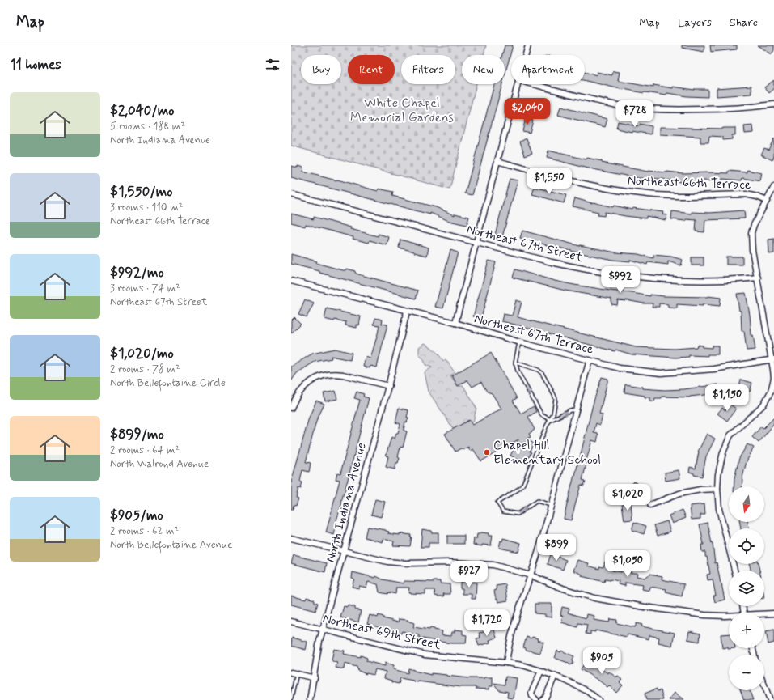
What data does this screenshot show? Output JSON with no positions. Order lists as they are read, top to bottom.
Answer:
{
  "streets": {
    "street": [
      "Northeast 66th Terrace",
      "Northeast 67th Street",
      "Northeast 67th Terrace",
      "North Indiana Avenue",
      "Northeast 69th Street"
    ]
  },
  "crossings": [
    ["Northeast 67th Terrace", "North Indiana Avenue"],
    ["North Indiana Avenue", "Northeast 69th Street"]
  ],
  "parks": ["White Chapel Memorial Gardens"],
  "places": ["Chapel Hill Elementary School"],
  "north": "bottom",
  "page": {
    "header": "Map",
    "nav": ["Map", "Layers", "Share"],
    "heading": "11 homes",
    "chip": [
      "Buy",
      "Rent",
      "Filters",
      "New",
      "Apartment"
    ],
    "list": [
      {
        "name": "$2,040/mo",
        "note": "5 rooms · 188 m² · North Indiana Avenue"
      },
      {
        "name": "$1,550/mo",
        "note": "3 rooms · 110 m² · Northeast 66th Terrace"
      },
      {
        "name": "$992/mo",
        "note": "3 rooms · 74 m² · Northeast 67th Street"
      },
      {
        "name": "$1,020/mo",
        "note": "2 rooms · 78 m² · North Bellefontaine Circle"
      },
      {
        "name": "$899/mo",
        "note": "2 rooms · 64 m² · North Walrond Avenue"
      },
      {
        "name": "$905/mo",
        "note": "2 rooms · 62 m² · North Bellefontaine Avenue"
      }
    ],
    "price": [
      "$2,040",
      "$728",
      "$1,550",
      "$992",
      "$1,150",
      "$1,020",
      "$899",
      "$1,050",
      "$927",
      "$1,720",
      "$905"
    ],
    "map_buttons": ["+", "−"]
  }
}
